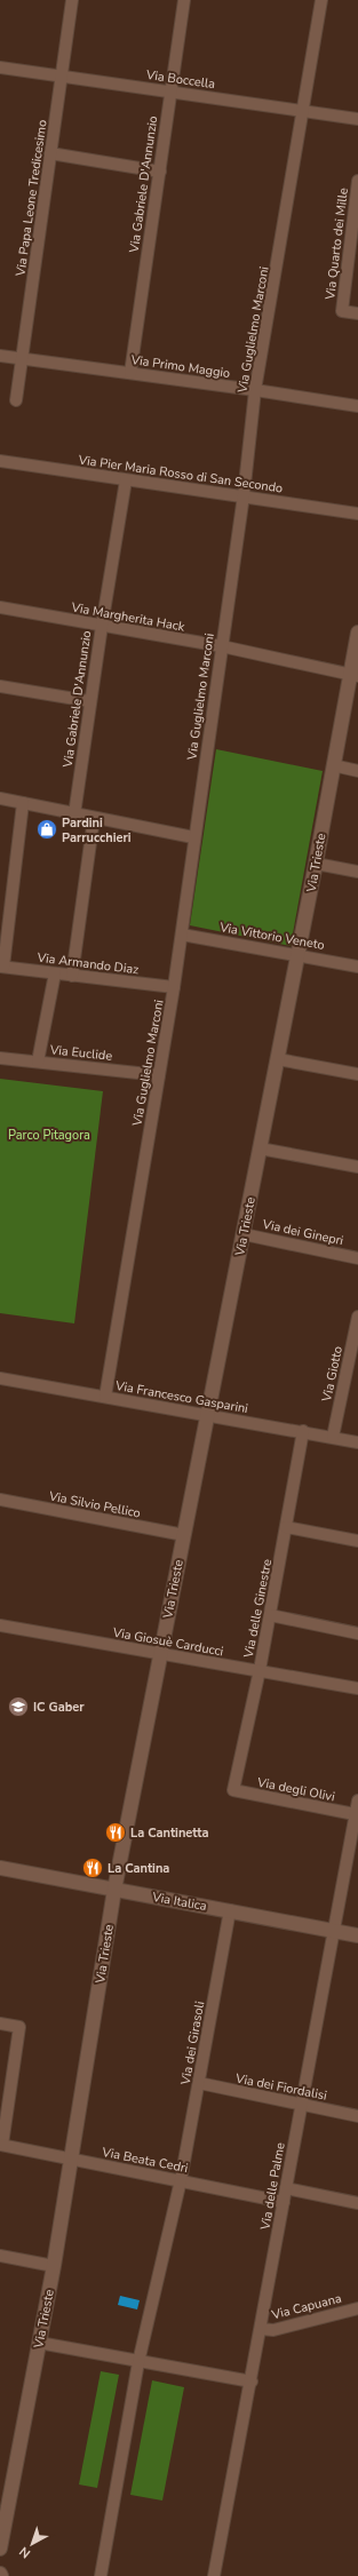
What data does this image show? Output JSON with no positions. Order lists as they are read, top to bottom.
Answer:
{
  "streets": {
    "street": [
      "Via Boccella",
      "Via Gabriele D'Annunzio",
      "Via Papa Leone Tredicesimo",
      "Via Quarto dei Mille",
      "Via Guglielmo Marconi",
      "Via Primo Maggio",
      "Via Pier Maria Rosso di San Secondo",
      "Via Margherita Hack",
      "Via Trieste",
      "Via Vittorio Veneto",
      "Via Armando Diaz",
      "Via Euclide",
      "Via dei Ginepri",
      "Via Giotto",
      "Via Francesco Gasparini",
      "Via Silvio Pellico",
      "Via delle Ginestre",
      "Via Giosuè Carducci",
      "Via degli Olivi",
      "Via Italica",
      "Via dei Girasoli",
      "Via dei Fiordalisi",
      "Via Beata Cedri",
      "Via delle Palme",
      "Via Capuana"
    ]
  },
  "crossings": [
    ["Via Boccella", "Via Gabriele D'Annunzio"],
    ["Via Boccella", "Via Papa Leone Tredicesimo"],
    ["Via Boccella", "Via Guglielmo Marconi"],
    ["Via Gabriele D'Annunzio", "Via Primo Maggio"],
    ["Via Gabriele D'Annunzio", "Via Pier Maria Rosso di San Secondo"],
    ["Via Gabriele D'Annunzio", "Via Margherita Hack"],
    ["Via Papa Leone Tredicesimo", "Via Primo Maggio"],
    ["Via Guglielmo Marconi", "Via Primo Maggio"],
    ["Via Guglielmo Marconi", "Via Pier Maria Rosso di San Secondo"],
    ["Via Guglielmo Marconi", "Via Margherita Hack"],
    ["Via Guglielmo Marconi", "Via Vittorio Veneto"],
    ["Via Guglielmo Marconi", "Via Armando Diaz"],
    ["Via Guglielmo Marconi", "Via Euclide"],
    ["Via Guglielmo Marconi", "Via Francesco Gasparini"],
    ["Via Margherita Hack", "Via Trieste"],
    ["Via Trieste", "Via Vittorio Veneto"],
    ["Via Trieste", "Via dei Ginepri"],
    ["Via Trieste", "Via Francesco Gasparini"],
    ["Via Trieste", "Via Silvio Pellico"],
    ["Via Trieste", "Via Giosuè Carducci"],
    ["Via Trieste", "Via Italica"],
    ["Via Trieste", "Via Beata Cedri"],
    ["Via Giotto", "Via Francesco Gasparini"],
    ["Via Francesco Gasparini", "Via delle Ginestre"],
    ["Via delle Ginestre", "Via Giosuè Carducci"],
    ["Via delle Ginestre", "Via degli Olivi"],
    ["Via degli Olivi", "Via delle Palme"],
    ["Via Italica", "Via dei Girasoli"],
    ["Via Italica", "Via delle Palme"],
    ["Via dei Girasoli", "Via dei Fiordalisi"],
    ["Via dei Girasoli", "Via Beata Cedri"],
    ["Via dei Fiordalisi", "Via delle Palme"],
    ["Via Beata Cedri", "Via delle Palme"],
    ["Via delle Palme", "Via Capuana"]
  ],
  "parks": ["Parco Pitagora"],
  "places": {
    "shop": ["Pardini Parrucchieri"],
    "school or university": ["IC Gaber"],
    "restaurant": ["La Cantinetta", "La Cantina"]
  },
  "north": "bottom left"
}
